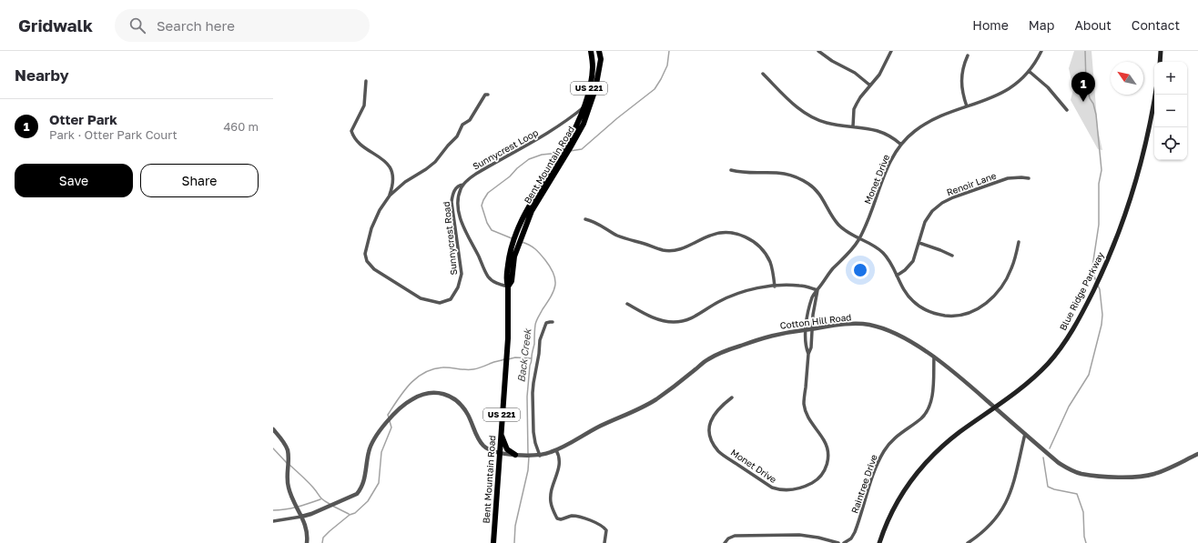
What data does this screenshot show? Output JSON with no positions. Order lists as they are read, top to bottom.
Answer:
{
  "streets": {
    "main road": ["US 221", "Bent Mountain Road", "Blue Ridge Parkway"],
    "street": [
      "Sunnycrest Loop",
      "Monet Drive",
      "Renoir Lane",
      "Sunnycrest Road",
      "Cotton Hill Road",
      "Raintree Drive"
    ]
  },
  "crossings": [
    ["Sunnycrest Loop", "Bent Mountain Road"],
    ["Sunnycrest Loop", "Sunnycrest Road"],
    ["Bent Mountain Road", "Cotton Hill Road"],
    ["Monet Drive", "Cotton Hill Road"],
    ["Cotton Hill Road", "Raintree Drive"]
  ],
  "water": ["Back Creek"],
  "north": "top left",
  "page": {
    "header": "Gridwalk",
    "search": "Search here",
    "nav": [
      "Home",
      "Map",
      "About",
      "Contact"
    ],
    "heading": "Nearby",
    "map_buttons": ["+", "−"],
    "pins": "1",
    "list": [
      {
        "mark": "1",
        "name": "Otter Park",
        "note": "Park · Otter Park Court",
        "value": "460 m"
      }
    ],
    "buttons": ["Save", "Share"]
  }
}
